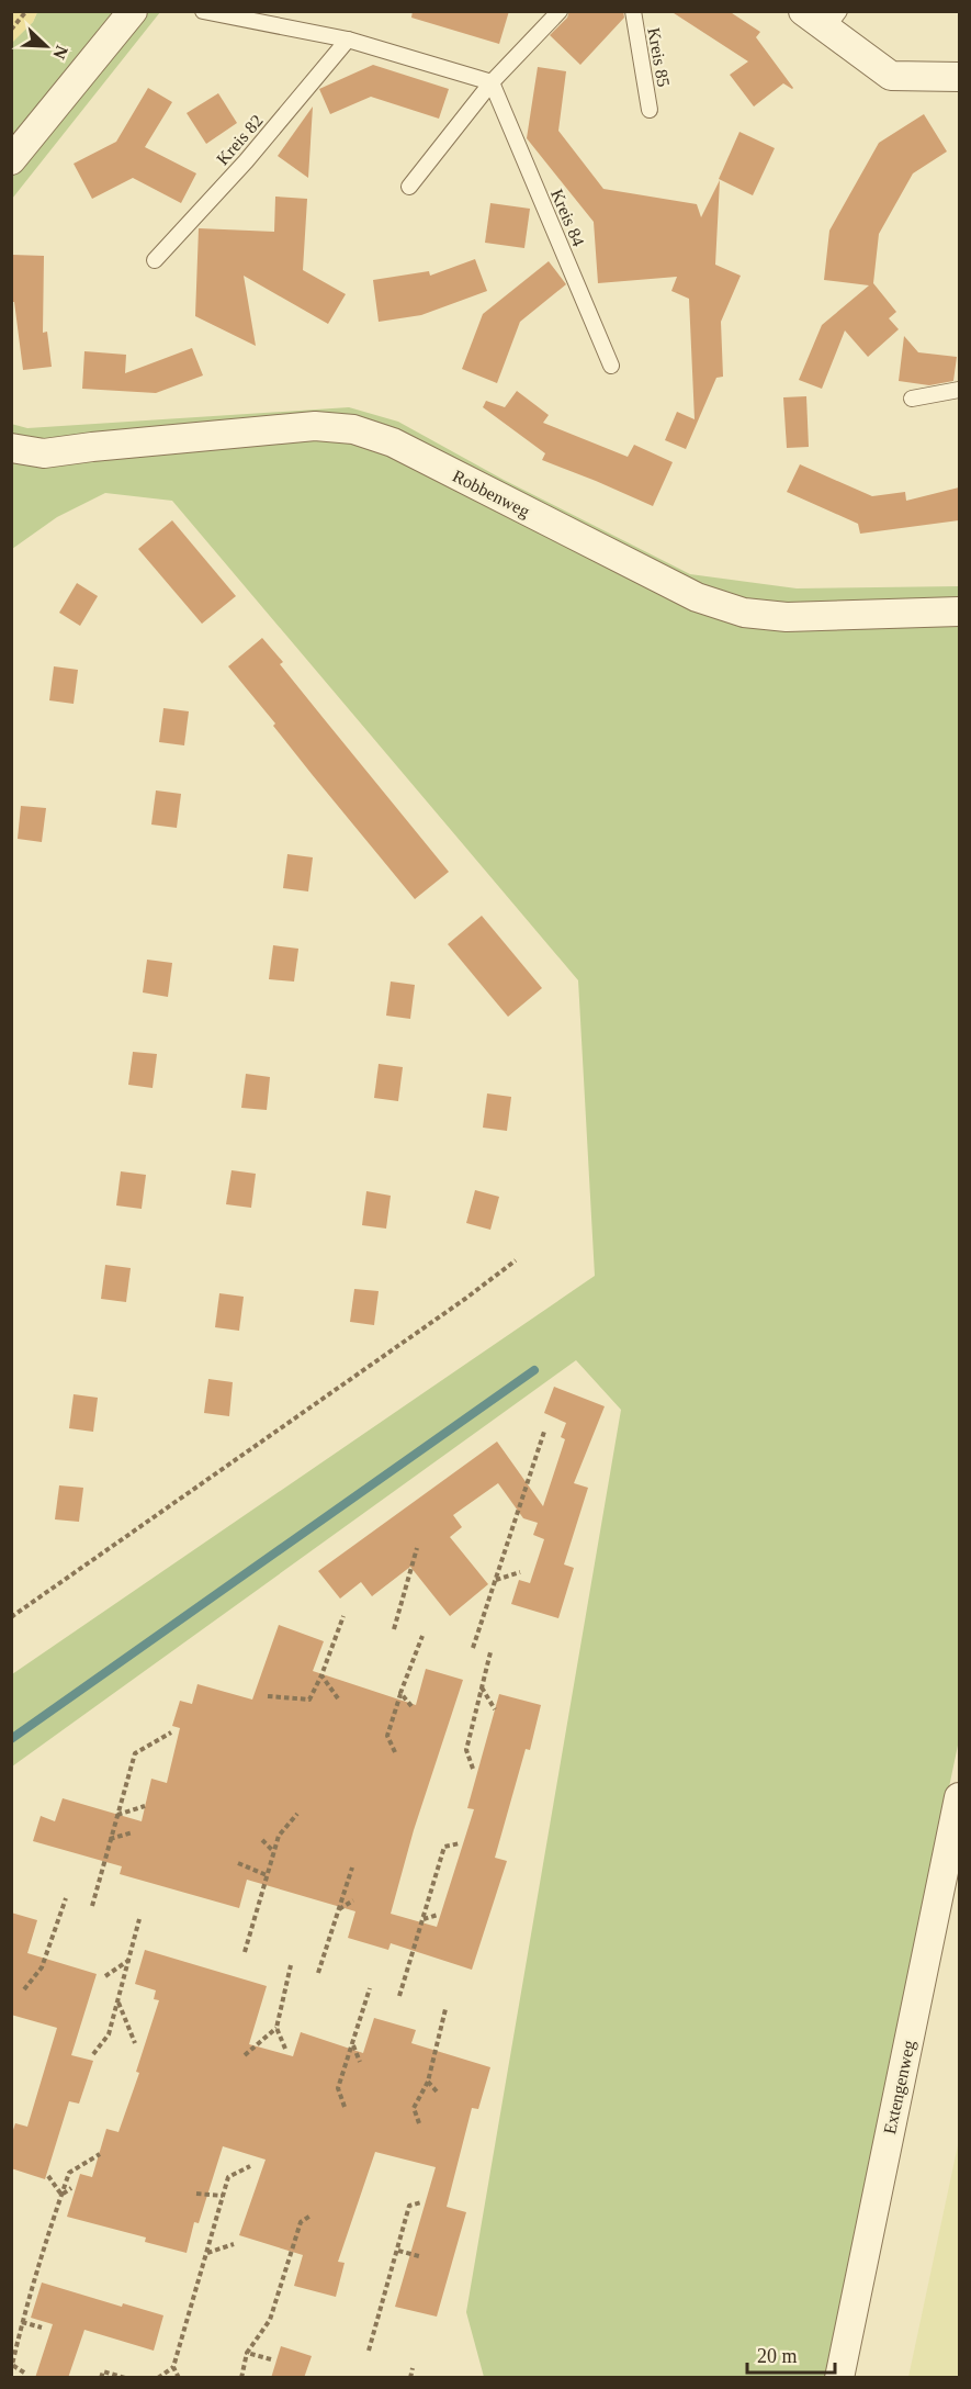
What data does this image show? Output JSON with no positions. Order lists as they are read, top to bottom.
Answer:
{
  "streets": {
    "street": ["Robbenweg", "Extengenweg"],
    "lane": ["Kreis 85", "Kreis 82", "Kreis 84"]
  },
  "scale_bar": "20 m",
  "north": "bottom right"
}
